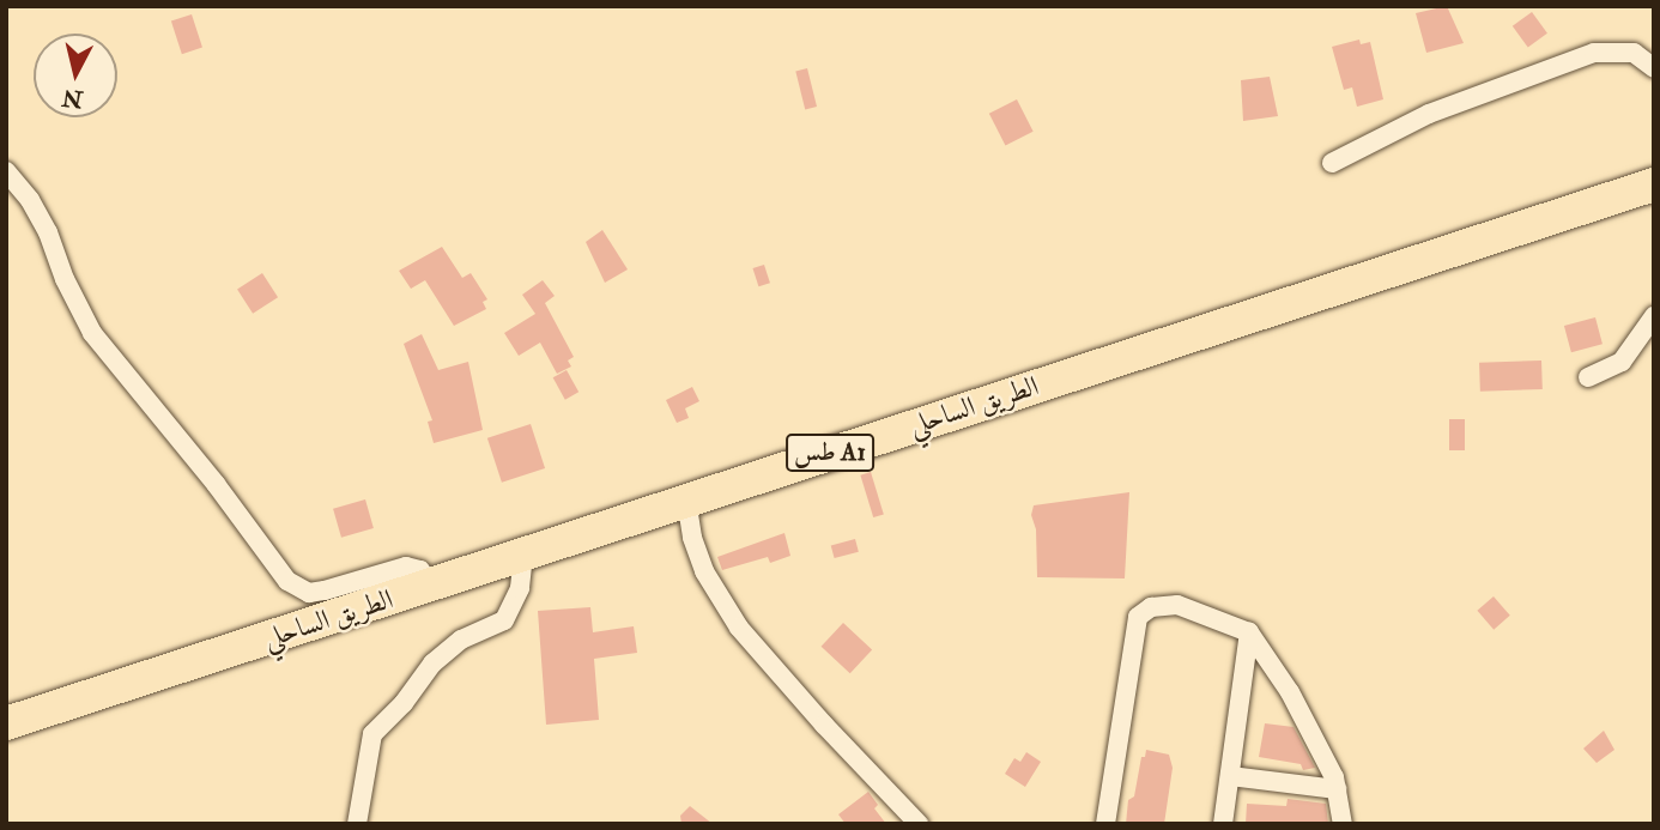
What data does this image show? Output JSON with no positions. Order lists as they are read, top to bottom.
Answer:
{
  "streets": {
    "highway": ["الطريق الساحلي", "طس A1"]
  },
  "north": "bottom"
}
